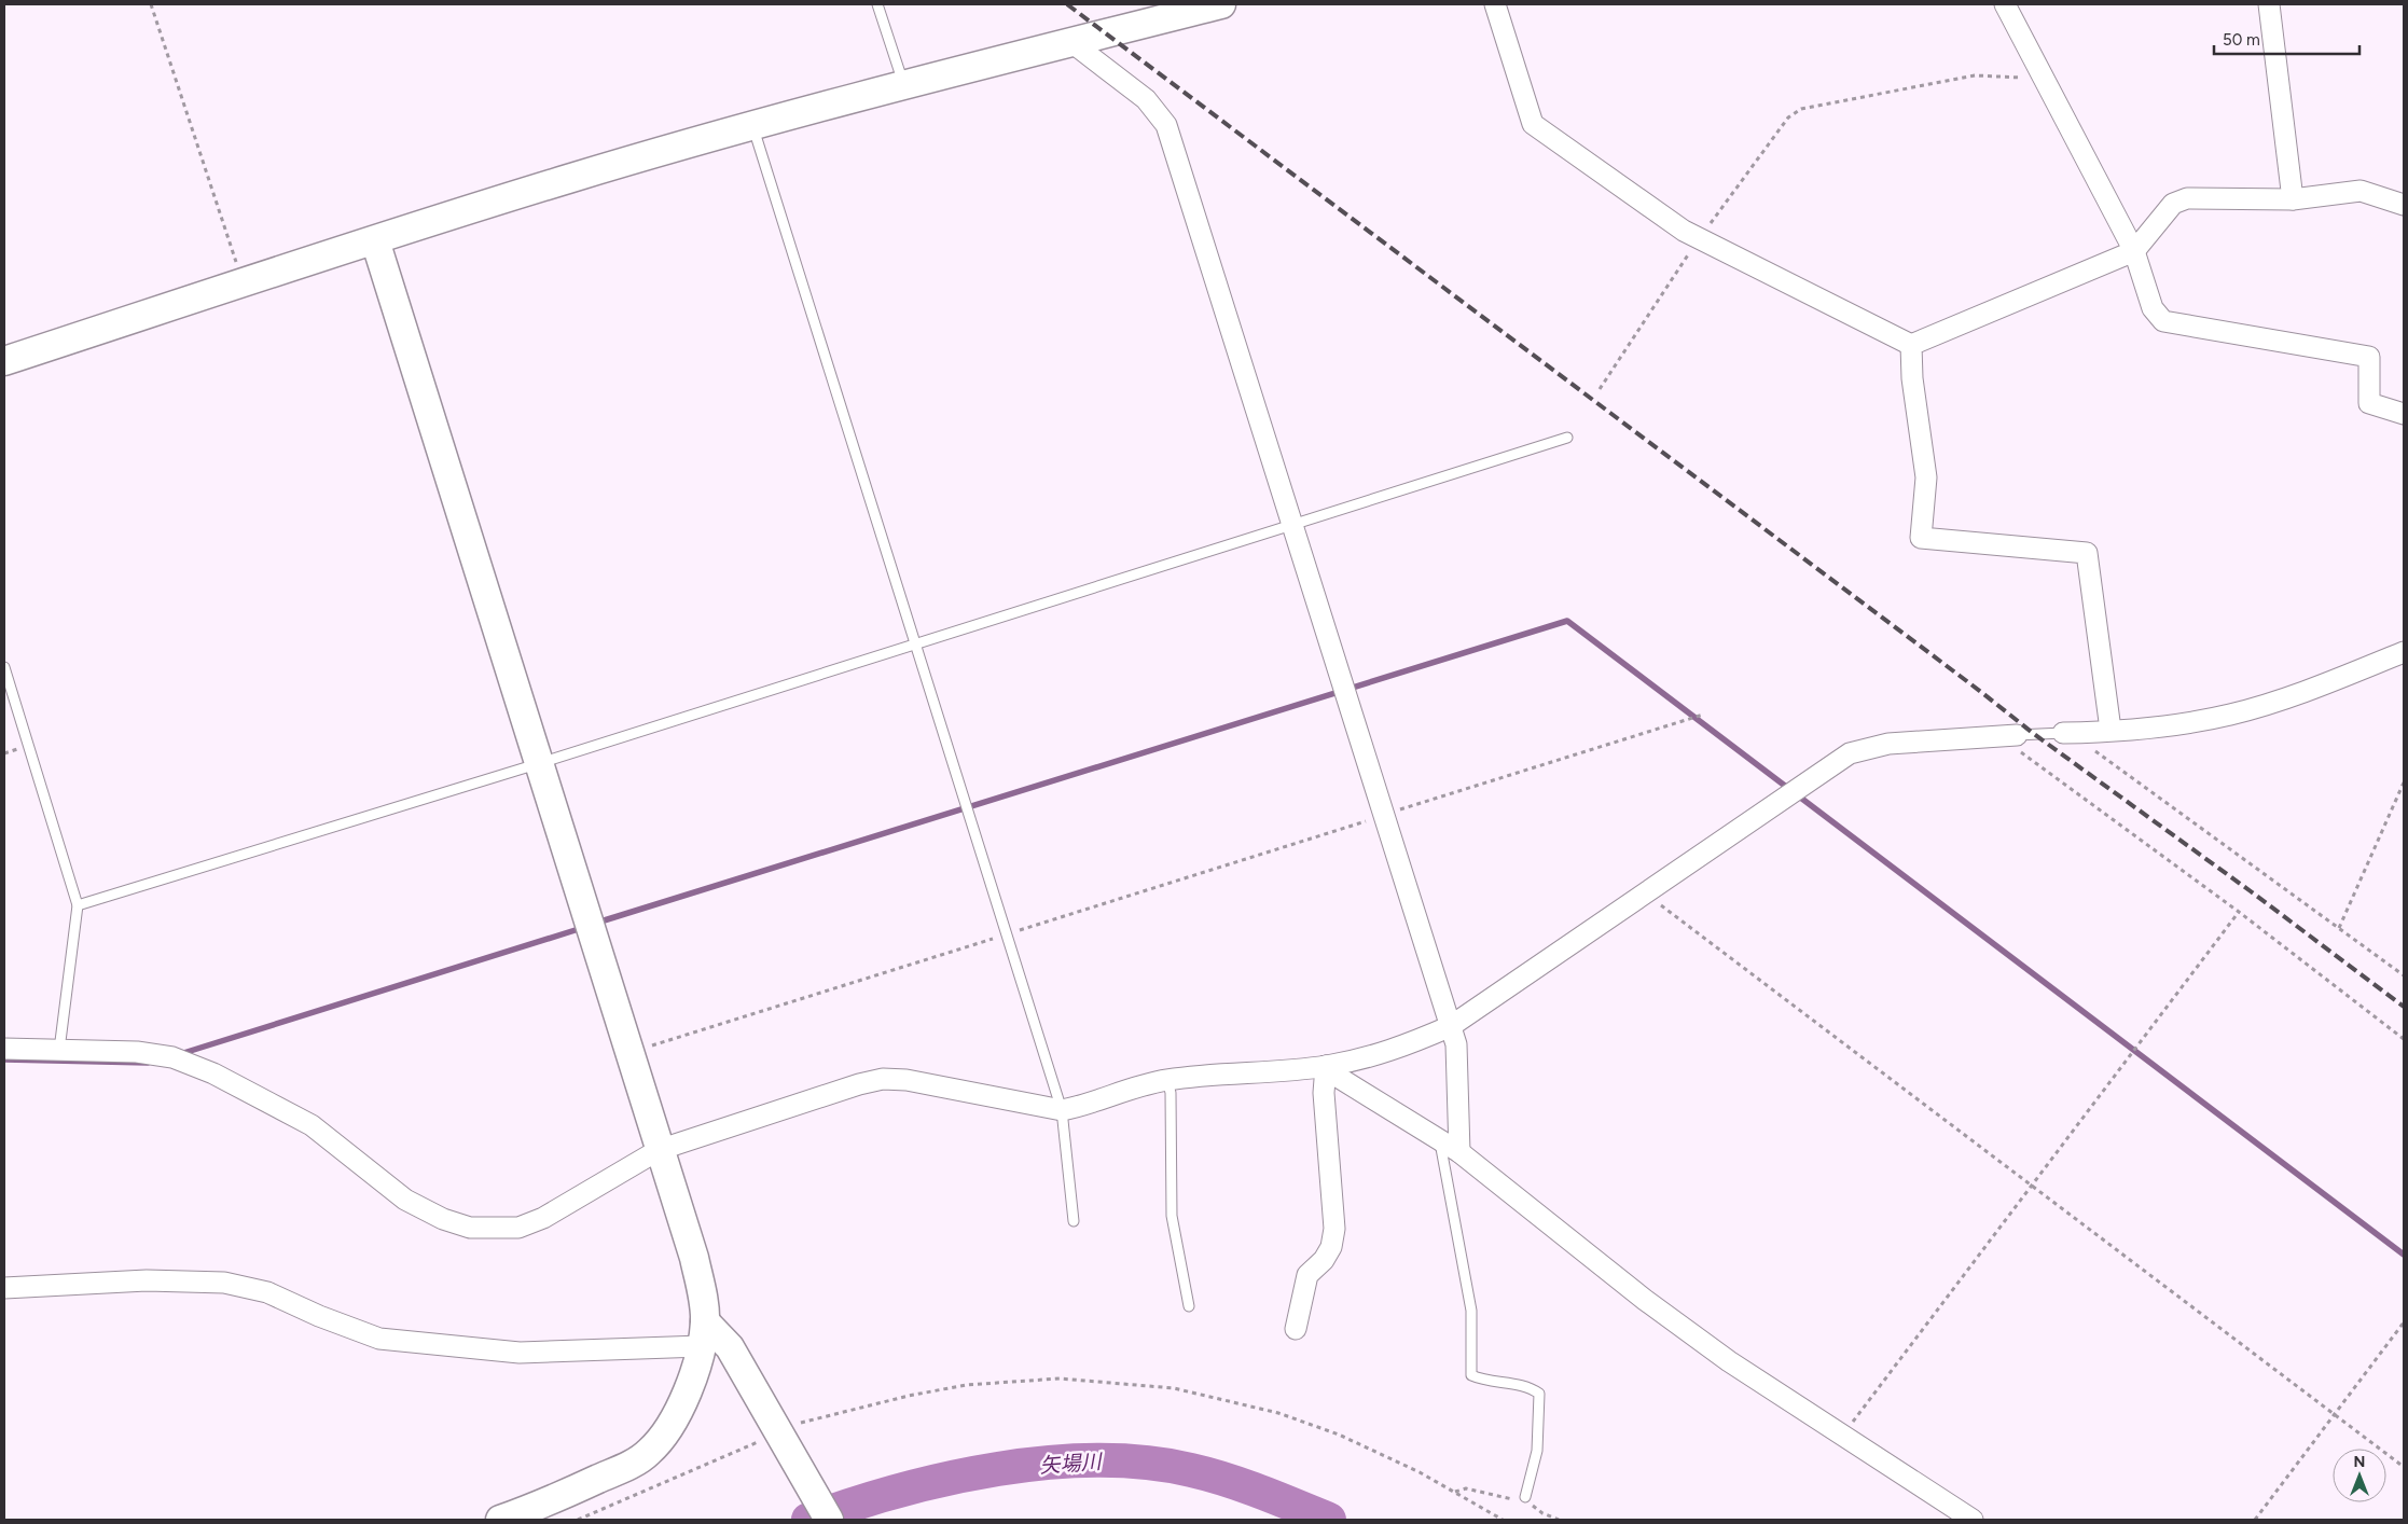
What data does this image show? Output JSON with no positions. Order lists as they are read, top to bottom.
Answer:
{
  "water": ["矢場川"],
  "scale_bar": "50 m",
  "north": "top"
}
